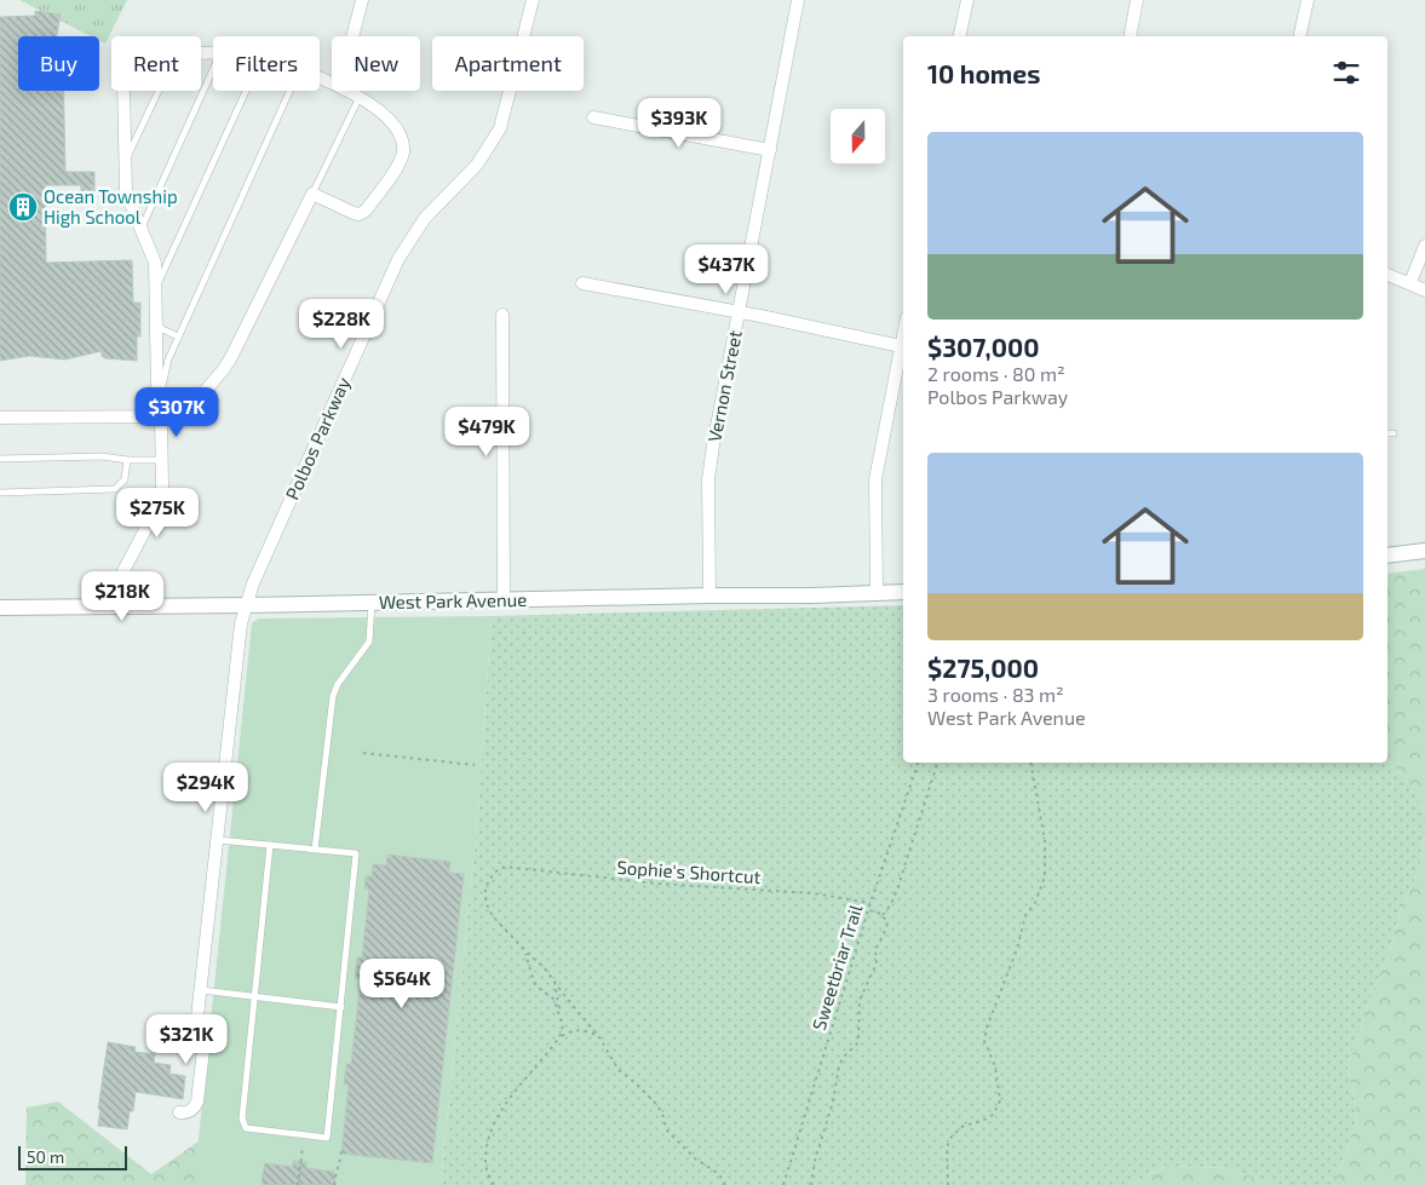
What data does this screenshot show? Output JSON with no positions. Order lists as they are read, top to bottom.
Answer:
{
  "streets": {
    "street": ["Vernon Street", "Polbos Parkway", "West Park Avenue"],
    "path": ["Sophie's Shortcut", "Sweetbriar Trail"]
  },
  "crossings": [
    ["Vernon Street", "West Park Avenue"],
    ["Polbos Parkway", "West Park Avenue"],
    ["Sophie's Shortcut", "Sweetbriar Trail"]
  ],
  "places": {
    "building": ["Ocean Township High School"]
  },
  "scale_bar": "50 m",
  "north": "bottom",
  "page": {
    "chip": [
      "Buy",
      "Rent",
      "Filters",
      "New",
      "Apartment"
    ],
    "heading": "10 homes",
    "price": [
      "$393K",
      "$437K",
      "$228K",
      "$307K",
      "$479K",
      "$275K",
      "$218K",
      "$294K",
      "$564K",
      "$321K"
    ],
    "list": [
      {
        "name": "$307,000",
        "note": "2 rooms · 80 m² · Polbos Parkway"
      },
      {
        "name": "$275,000",
        "note": "3 rooms · 83 m² · West Park Avenue"
      }
    ],
    "scale": "50 m"
  }
}
